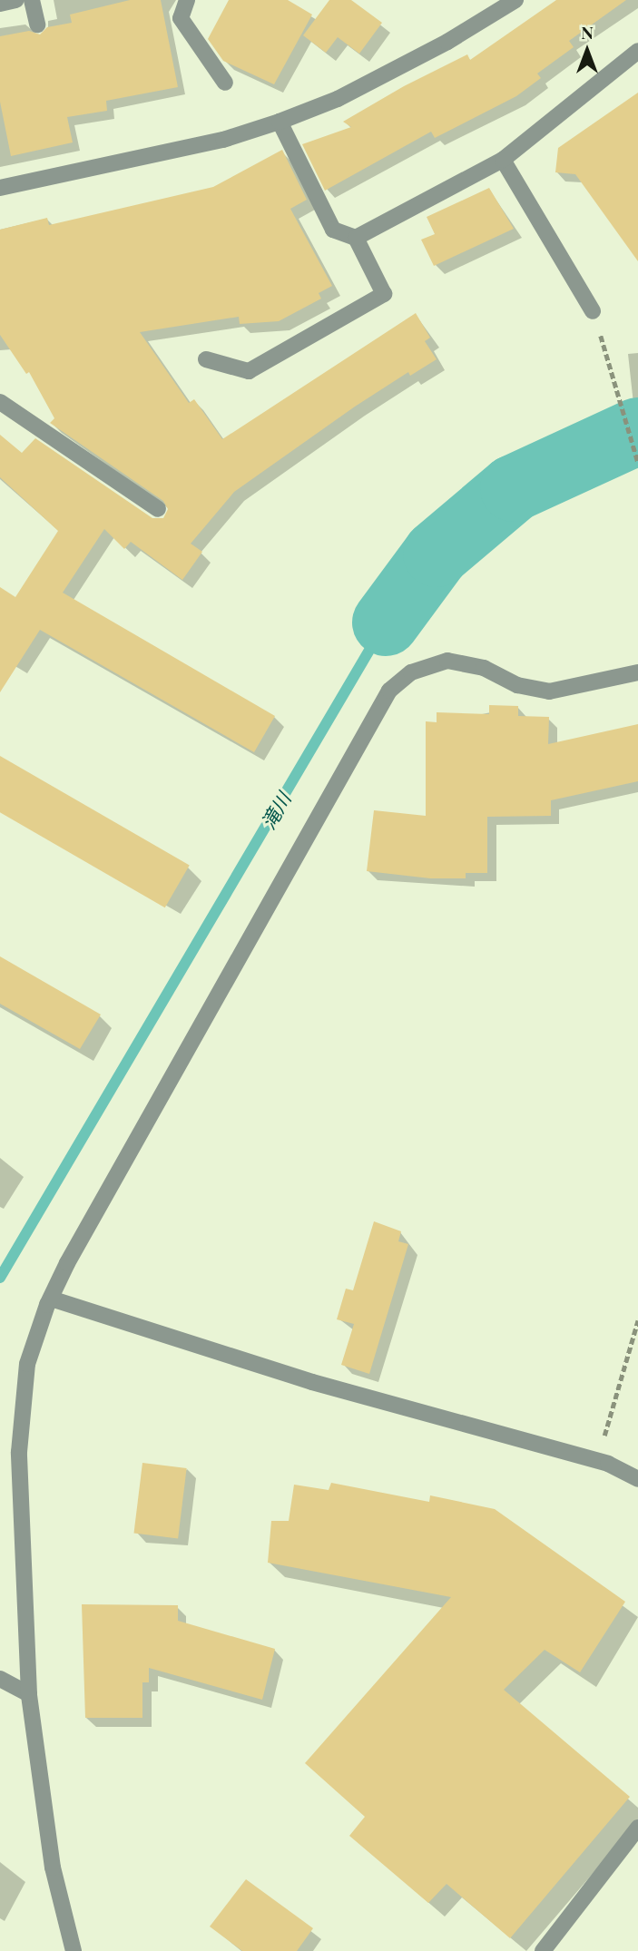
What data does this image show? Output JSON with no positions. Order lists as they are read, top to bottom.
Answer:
{
  "water": ["滝川"],
  "north": "top"
}
